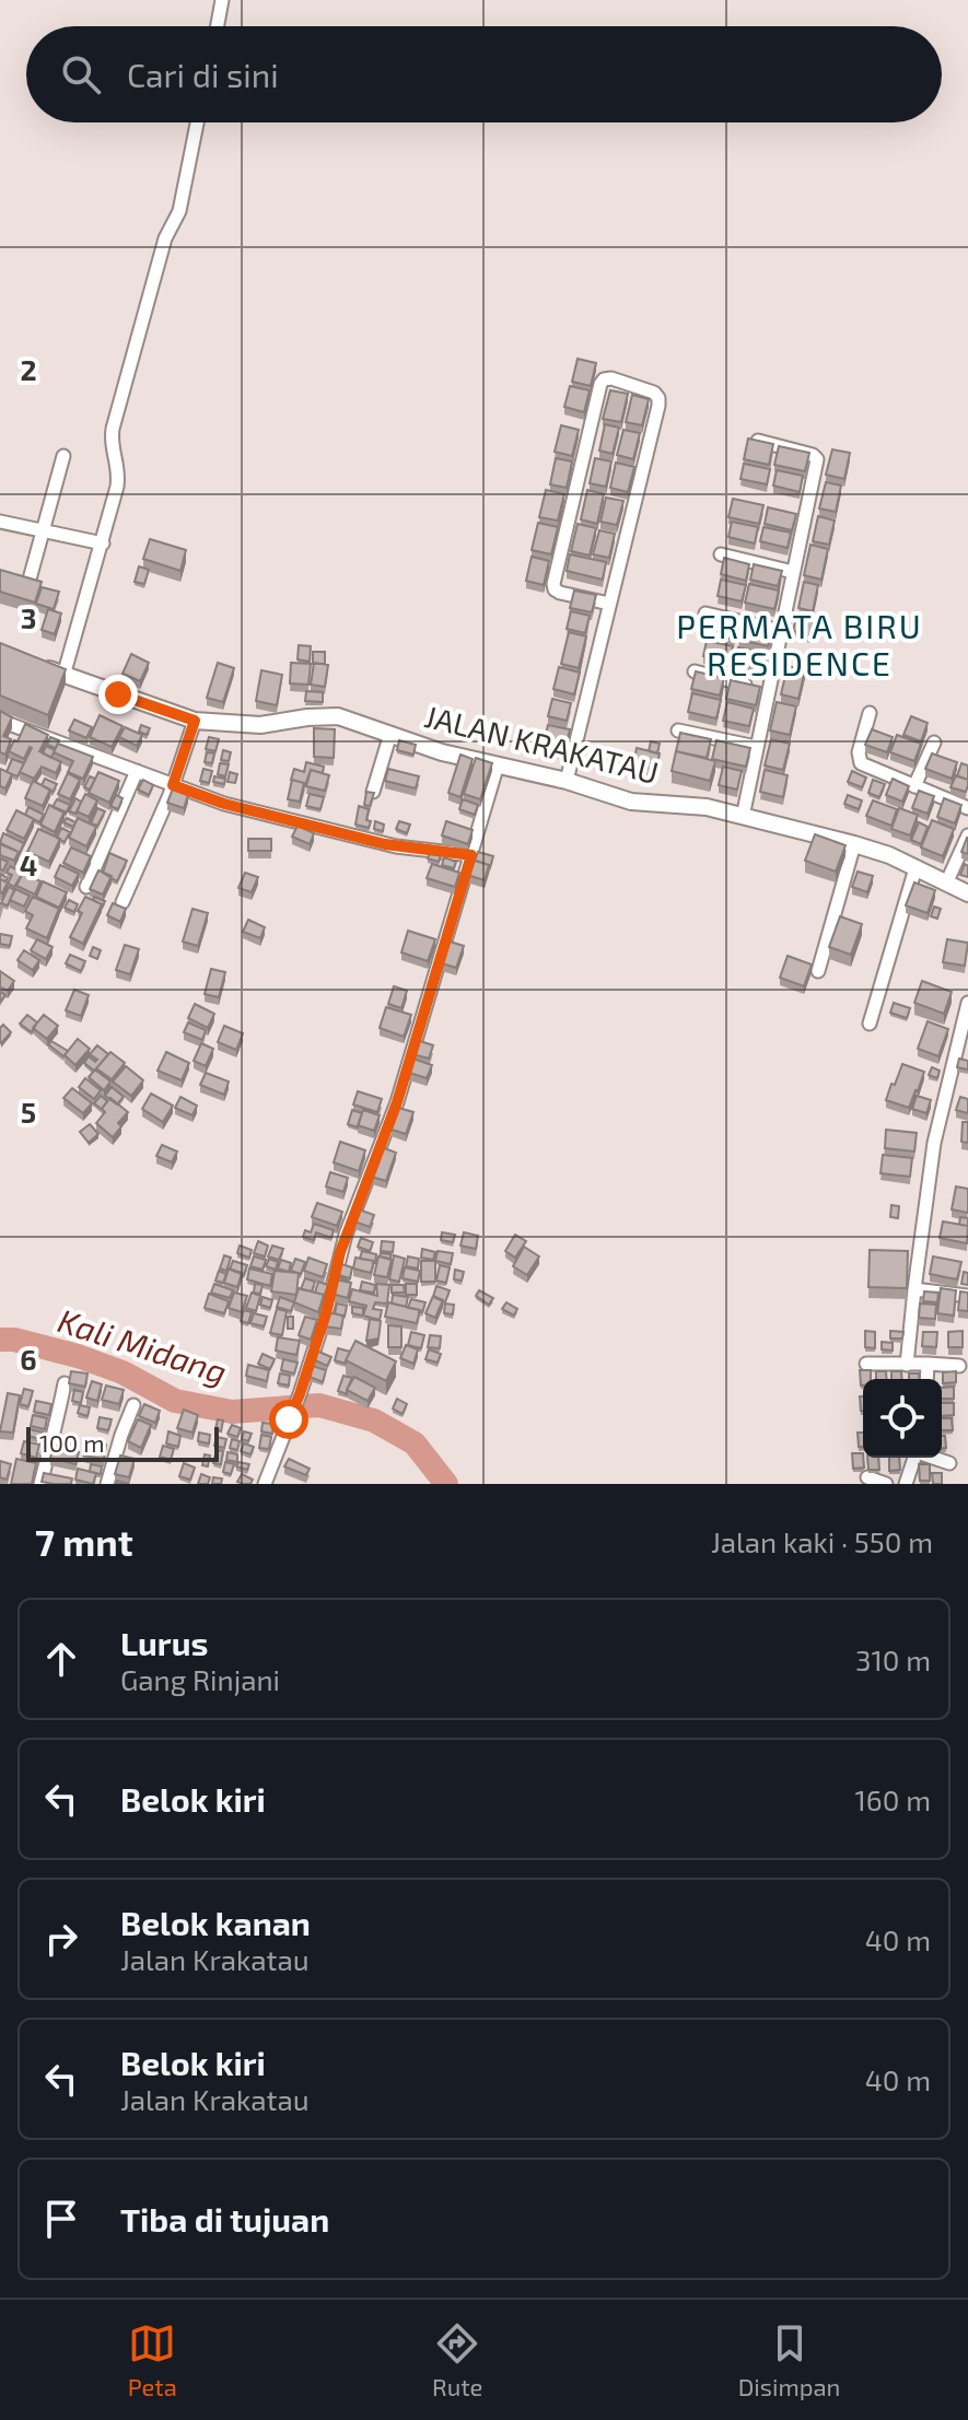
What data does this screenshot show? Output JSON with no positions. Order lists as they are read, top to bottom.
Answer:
{
  "streets": {
    "street": ["JALAN KRAKATAU"]
  },
  "districts": ["PERMATA BIRU RESIDENCE"],
  "water": ["Kali Midang"],
  "scale_bar": "100 m",
  "page": {
    "search": "Cari di sini",
    "scale": "100 m",
    "heading": ["7 mnt", "Jalan kaki · 550 m"],
    "list": [
      ["Lurus", "Gang Rinjani", "310 m"],
      ["Belok kiri", "160 m"],
      ["Belok kanan", "Jalan Krakatau", "40 m"],
      ["Belok kiri", "Jalan Krakatau", "40 m"],
      "Tiba di tujuan"
    ],
    "nav": ["Peta", "Rute", "Disimpan"]
  },
  "grid": {
    "rows": [
      "2",
      "3",
      "4",
      "5",
      "6"
    ]
  }
}
